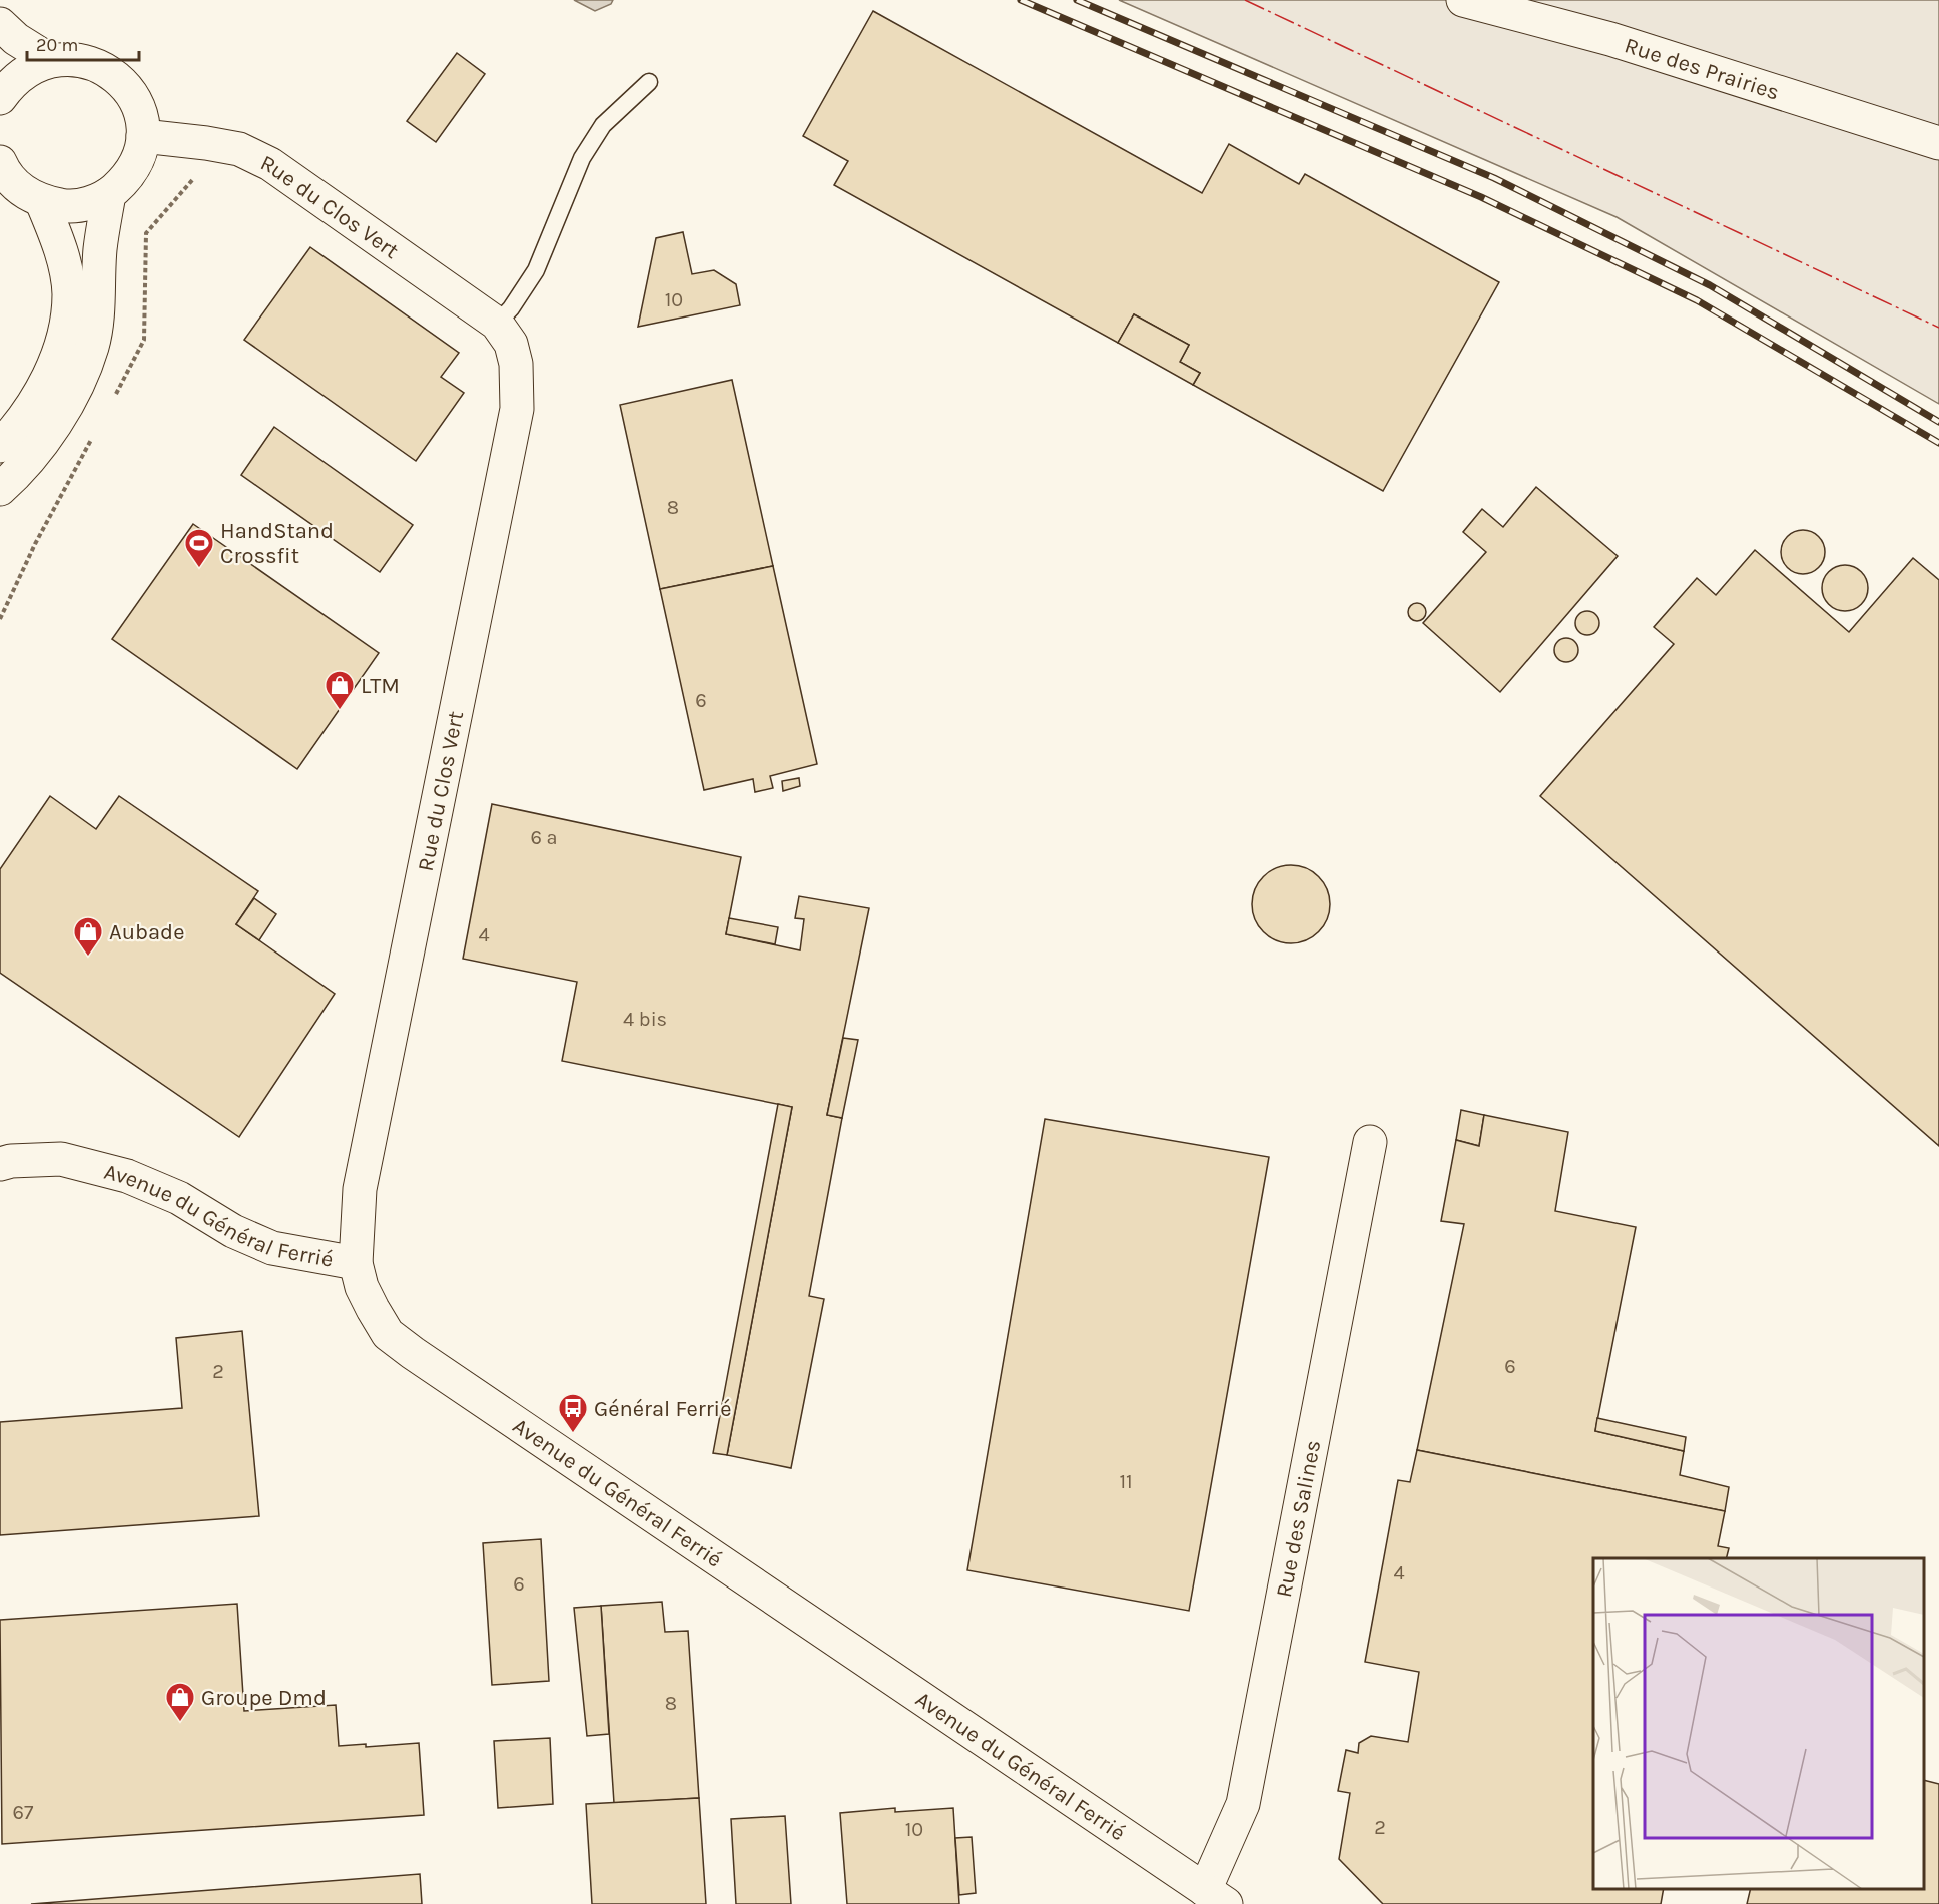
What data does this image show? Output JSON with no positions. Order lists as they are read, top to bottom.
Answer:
{
  "streets": {
    "street": [
      "Rue des Prairies",
      "Rue du Clos Vert",
      "Avenue du Général Ferrié",
      "Rue des Salines"
    ]
  },
  "crossings": [
    ["Rue du Clos Vert", "Avenue du Général Ferrié"],
    ["Avenue du Général Ferrié", "Rue des Salines"]
  ],
  "places": {
    "sports": ["HandStand Crossfit"],
    "shop": ["LTM", "Aubade", "Groupe Dmd"],
    "bus stop": ["Général Ferrié"]
  },
  "house_numbers": [
    "10",
    "8",
    "6",
    "6 a",
    "4",
    "4 bis",
    "6",
    "2",
    "11",
    "4",
    "6",
    "8",
    "67",
    "2",
    "10"
  ],
  "scale_bar": "20 m"
}
